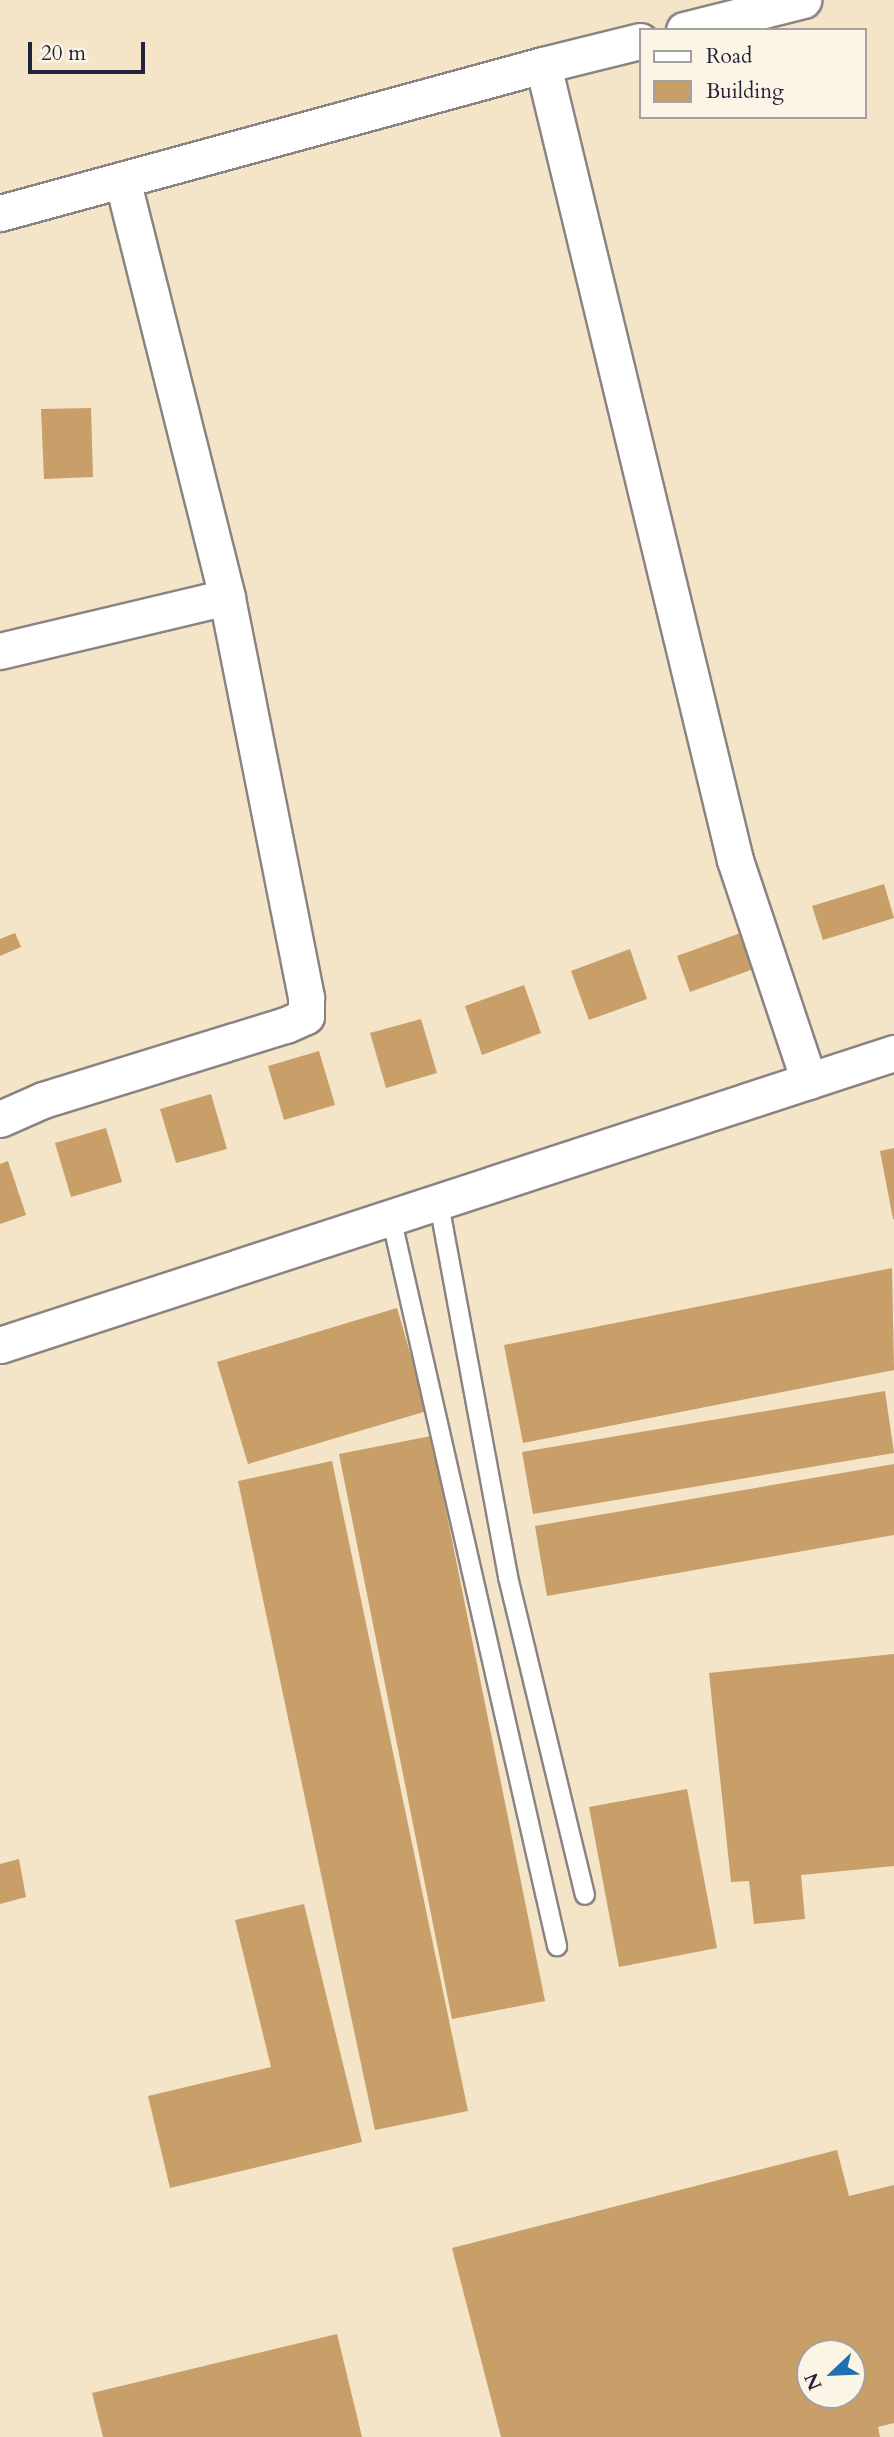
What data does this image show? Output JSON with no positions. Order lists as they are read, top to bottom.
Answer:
{
  "legend": ["Road", "Building"],
  "scale_bar": "20 m",
  "north": "bottom left"
}
